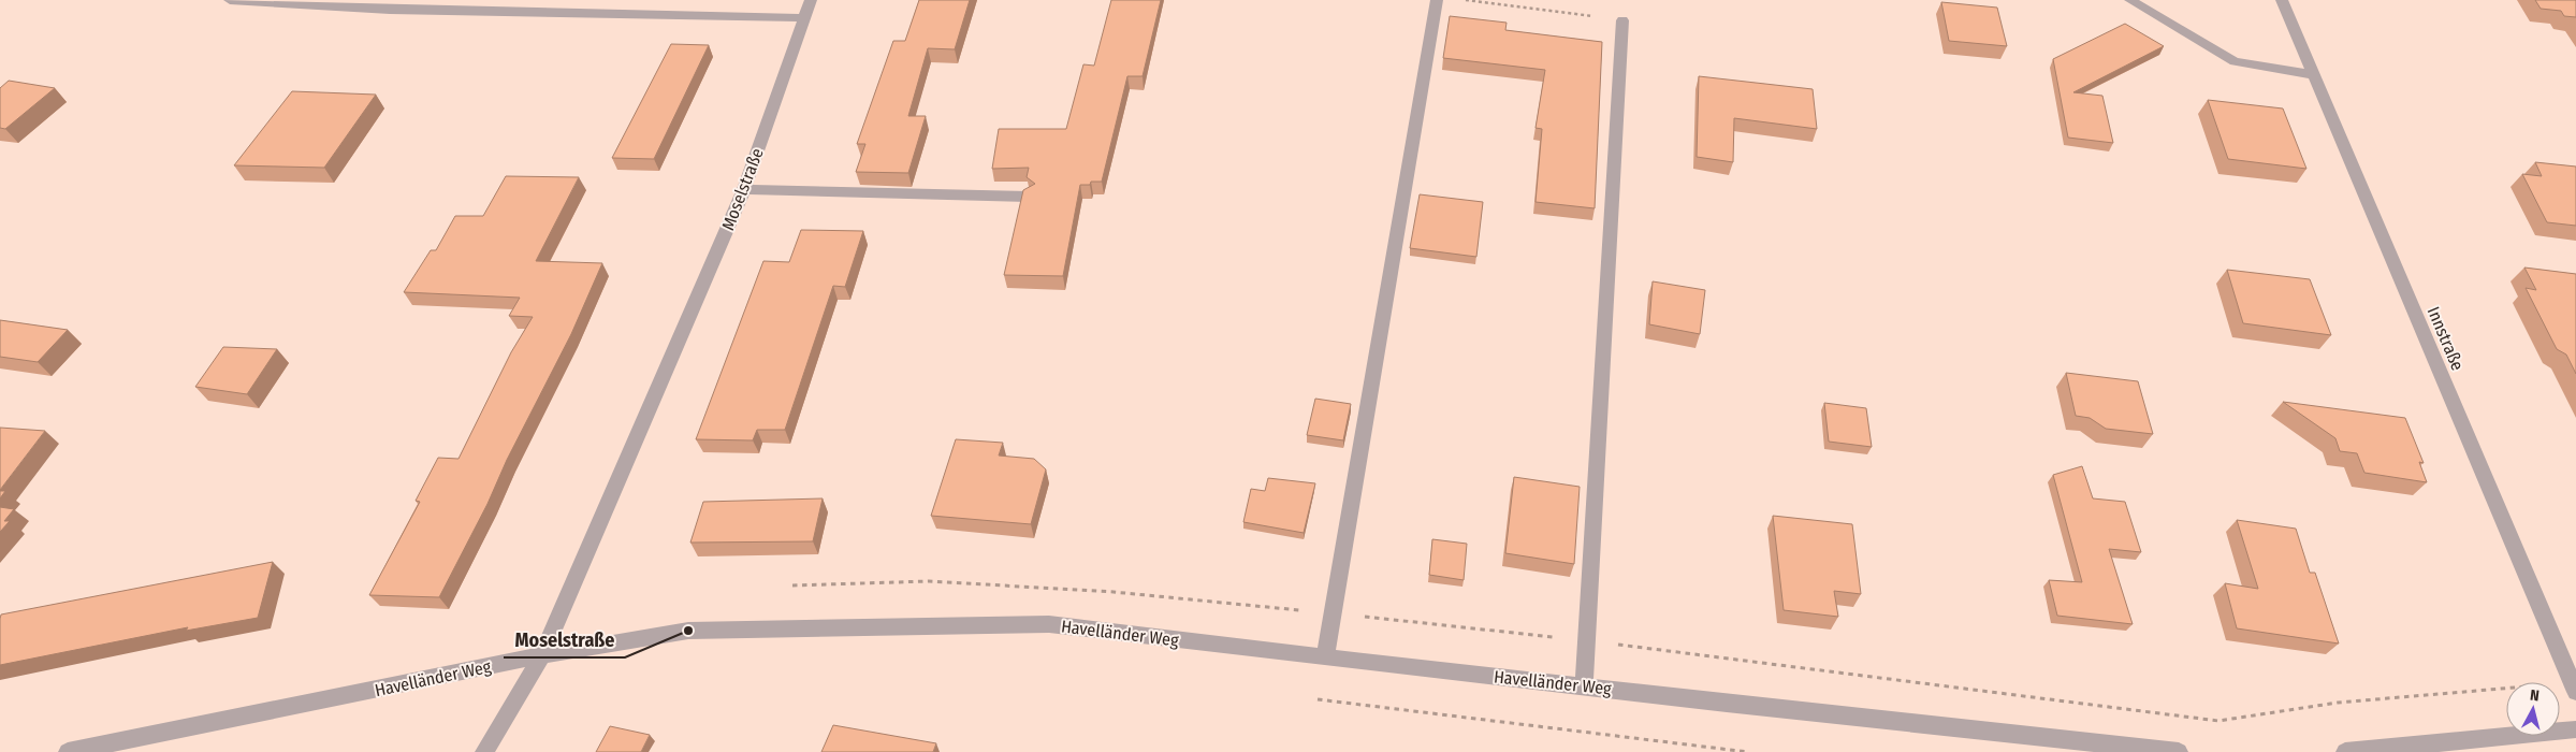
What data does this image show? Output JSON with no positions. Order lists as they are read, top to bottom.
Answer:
{
  "streets": {
    "street": ["Moselstraße", "Innstraße", "Havelländer Weg"]
  },
  "crossings": [
    ["Moselstraße", "Havelländer Weg"]
  ],
  "places": ["Moselstraße"],
  "north": "top"
}
